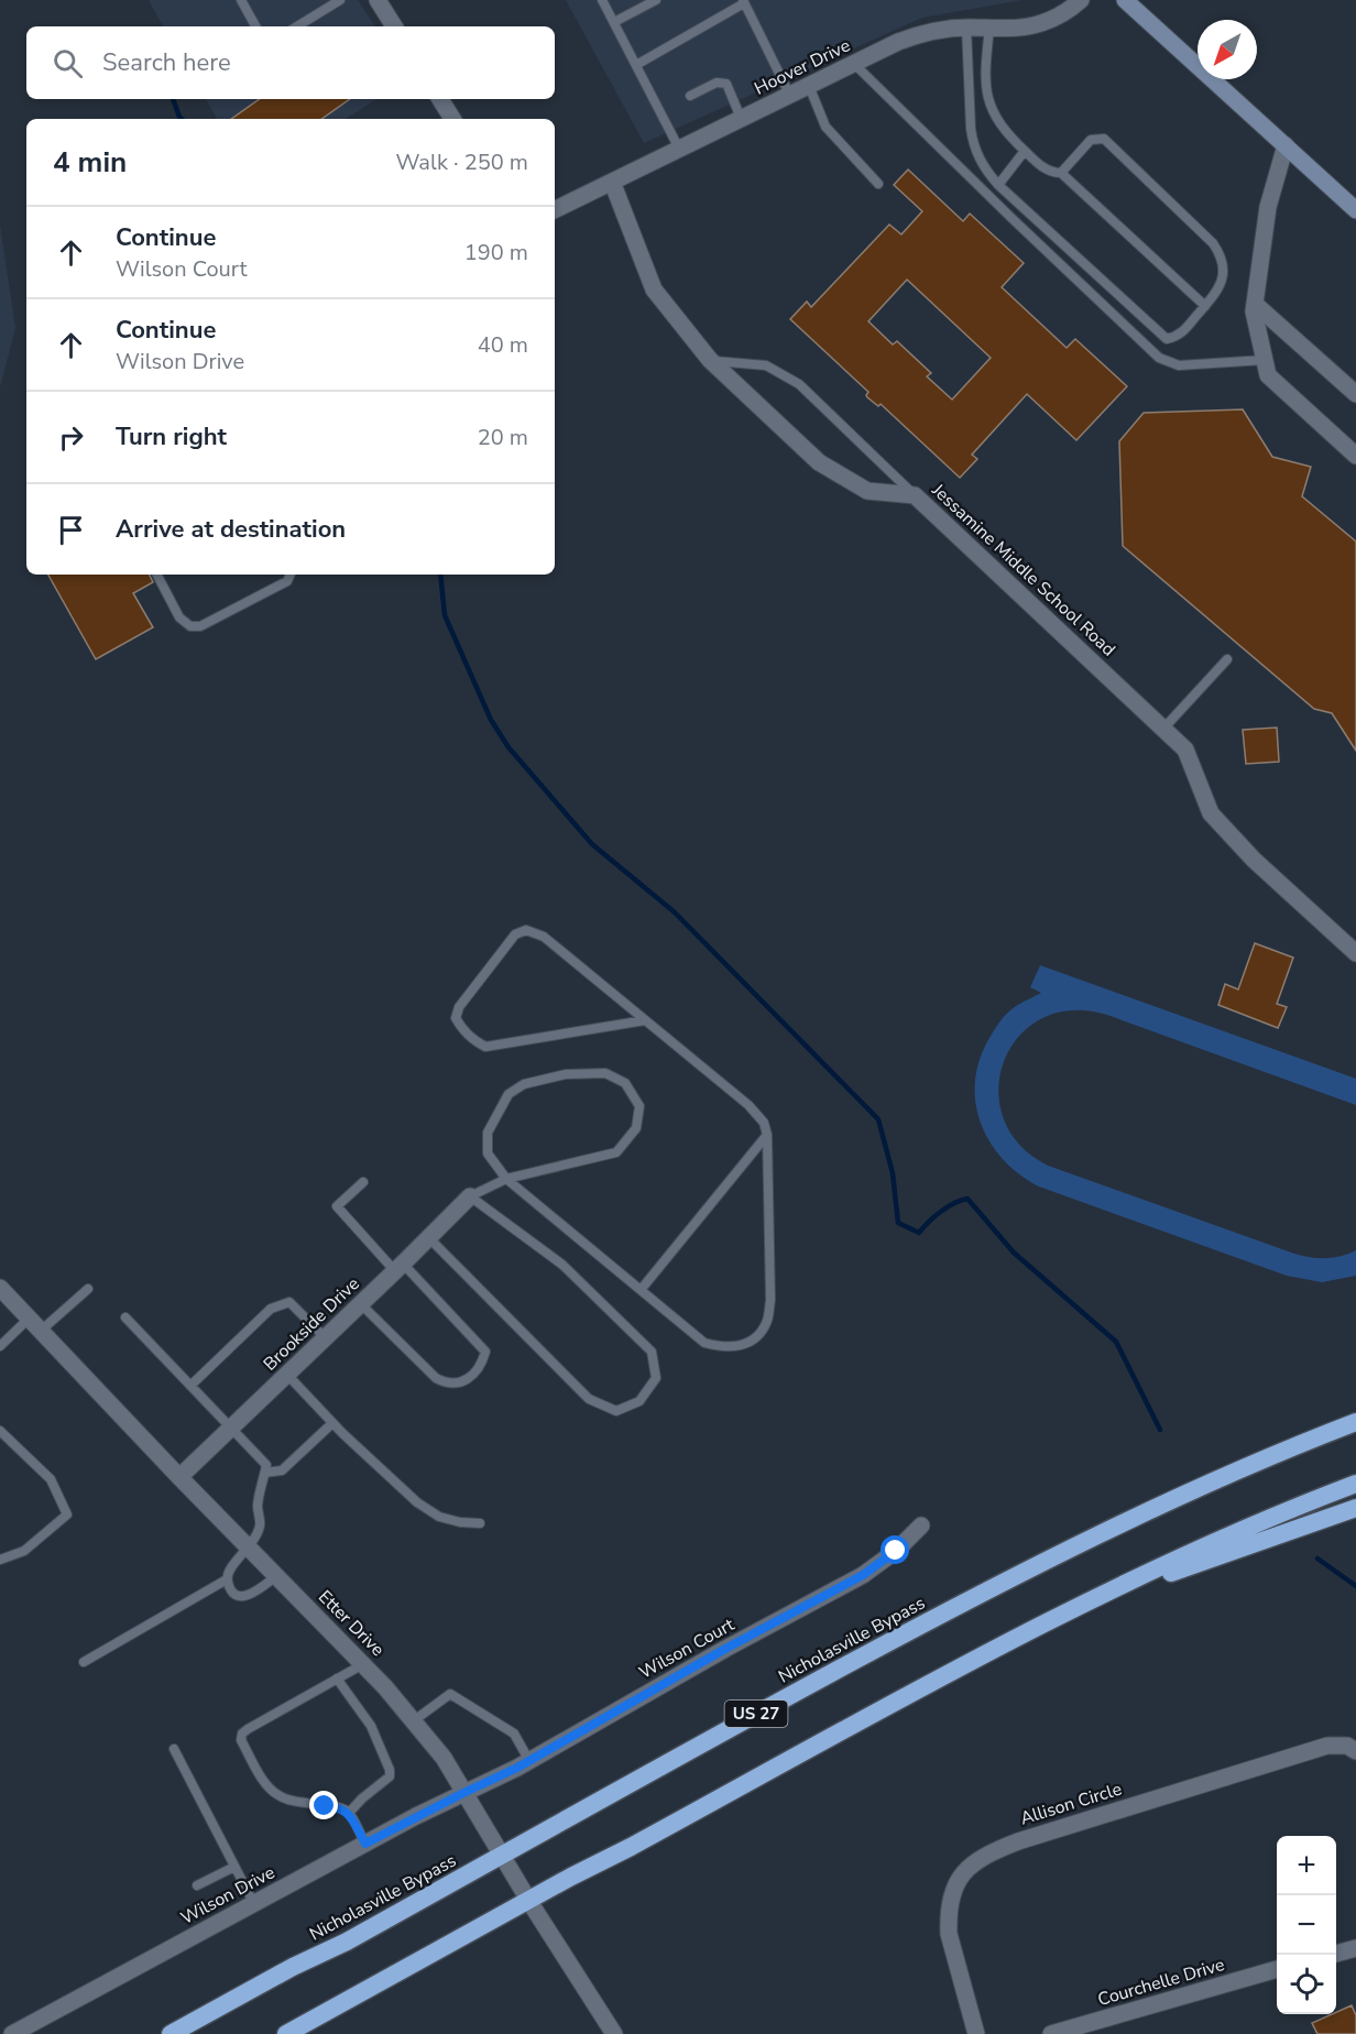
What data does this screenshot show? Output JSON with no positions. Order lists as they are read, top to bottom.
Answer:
{
  "streets": {
    "highway": ["Nicholasville Bypass", "US 27"],
    "street": [
      "Hoover Drive",
      "Jessamine Middle School Road",
      "Brookside Drive",
      "Etter Drive",
      "Wilson Court",
      "Allison Circle",
      "Wilson Drive",
      "Courchelle Drive"
    ]
  },
  "crossings": [
    ["Hoover Drive", "Jessamine Middle School Road"],
    ["Brookside Drive", "Etter Drive"],
    ["Etter Drive", "Nicholasville Bypass"],
    ["Etter Drive", "Wilson Court"],
    ["Etter Drive", "Wilson Drive"],
    ["Wilson Court", "Wilson Drive"]
  ],
  "north": "bottom left",
  "page": {
    "search": "Search here",
    "heading": ["4 min", "Walk · 250 m"],
    "list": [
      ["Continue", "Wilson Court", "190 m"],
      ["Continue", "Wilson Drive", "40 m"],
      ["Turn right", "20 m"],
      "Arrive at destination"
    ],
    "map_buttons": ["+", "−"]
  }
}
